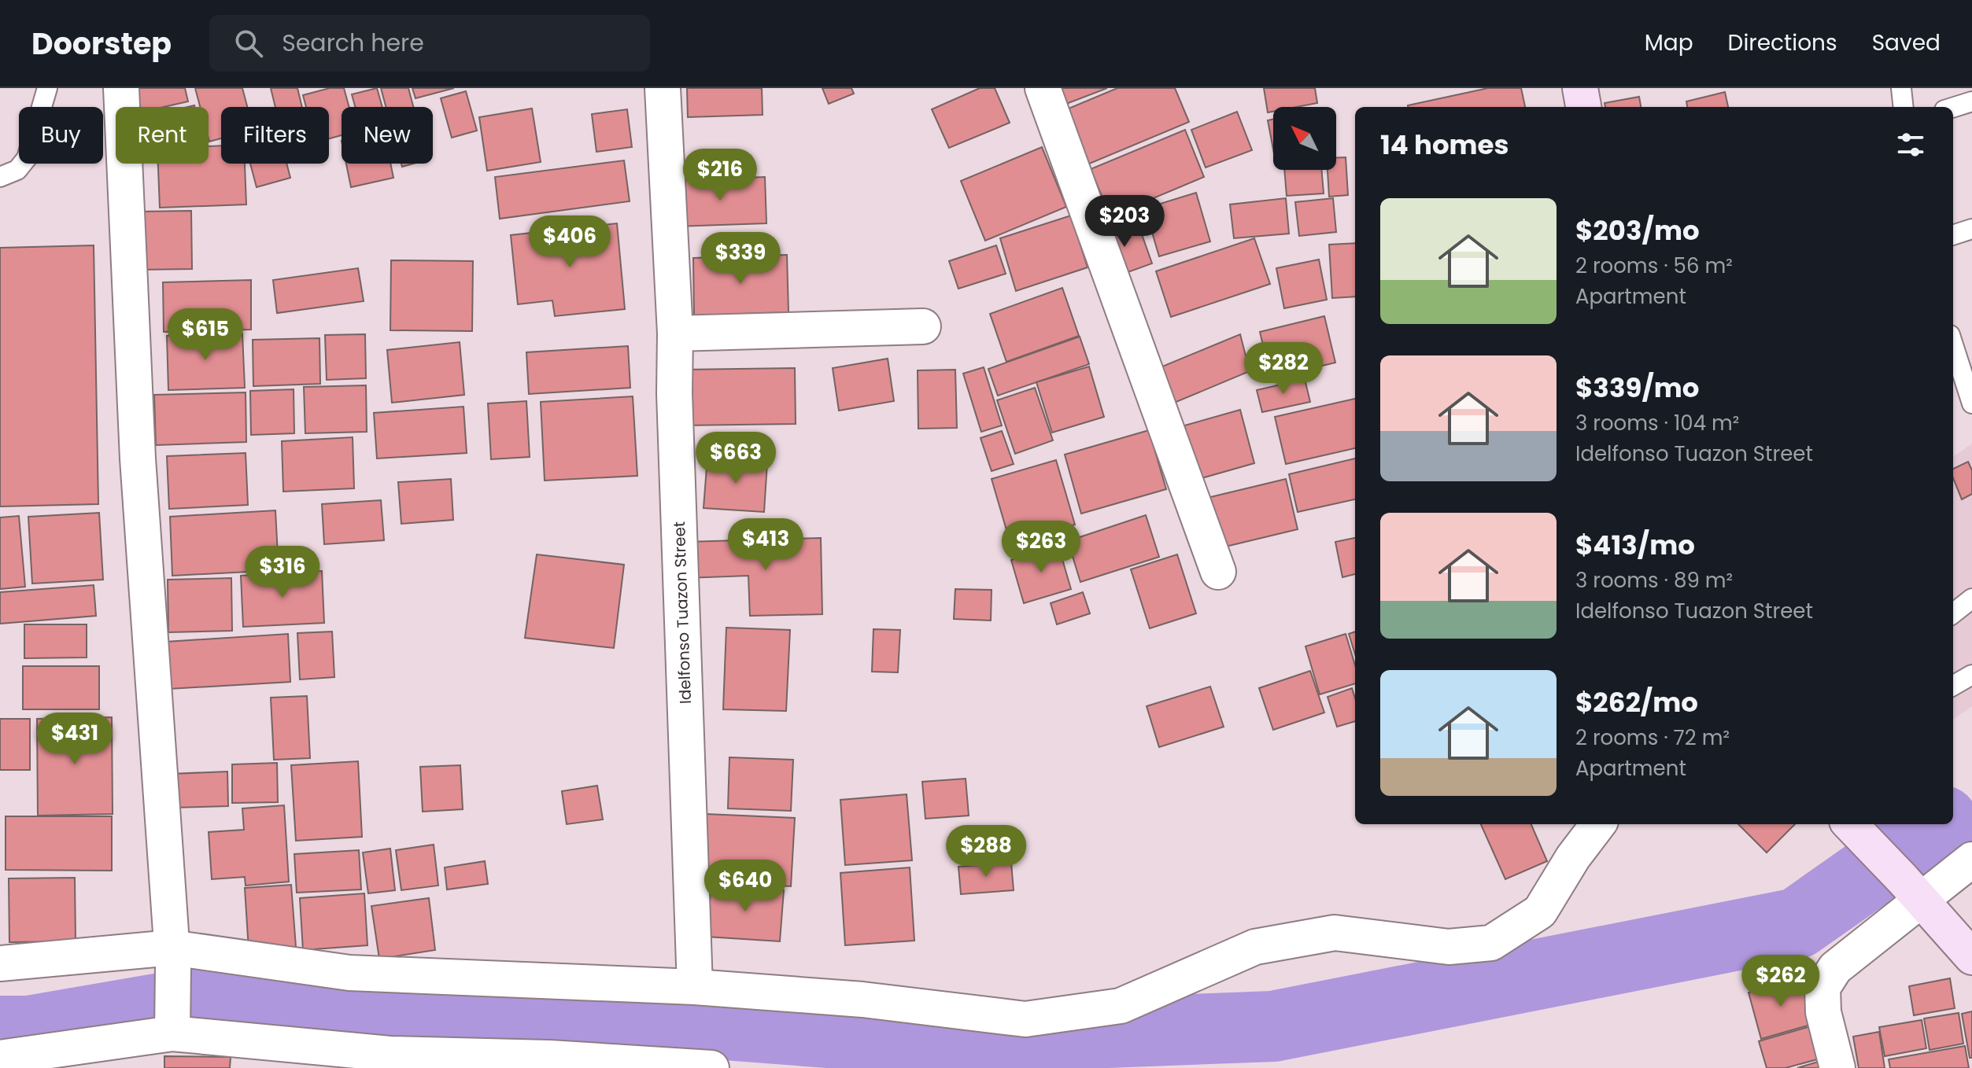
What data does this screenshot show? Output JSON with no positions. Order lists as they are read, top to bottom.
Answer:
{
  "streets": {
    "street": ["Idelfonso Tuazon Street"]
  },
  "north": "top left",
  "page": {
    "header": "Doorstep",
    "search": "Search here",
    "nav": ["Map", "Directions", "Saved"],
    "chip": [
      "Buy",
      "Rent",
      "Filters",
      "New"
    ],
    "heading": "14 homes",
    "price": [
      "$216",
      "$203",
      "$406",
      "$339",
      "$615",
      "$282",
      "$663",
      "$413",
      "$263",
      "$316",
      "$431",
      "$288",
      "$640",
      "$262"
    ],
    "list": [
      {
        "name": "$203/mo",
        "note": "2 rooms · 56 m² · Apartment"
      },
      {
        "name": "$339/mo",
        "note": "3 rooms · 104 m² · Idelfonso Tuazon Street"
      },
      {
        "name": "$413/mo",
        "note": "3 rooms · 89 m² · Idelfonso Tuazon Street"
      },
      {
        "name": "$262/mo",
        "note": "2 rooms · 72 m² · Apartment"
      }
    ]
  }
}
